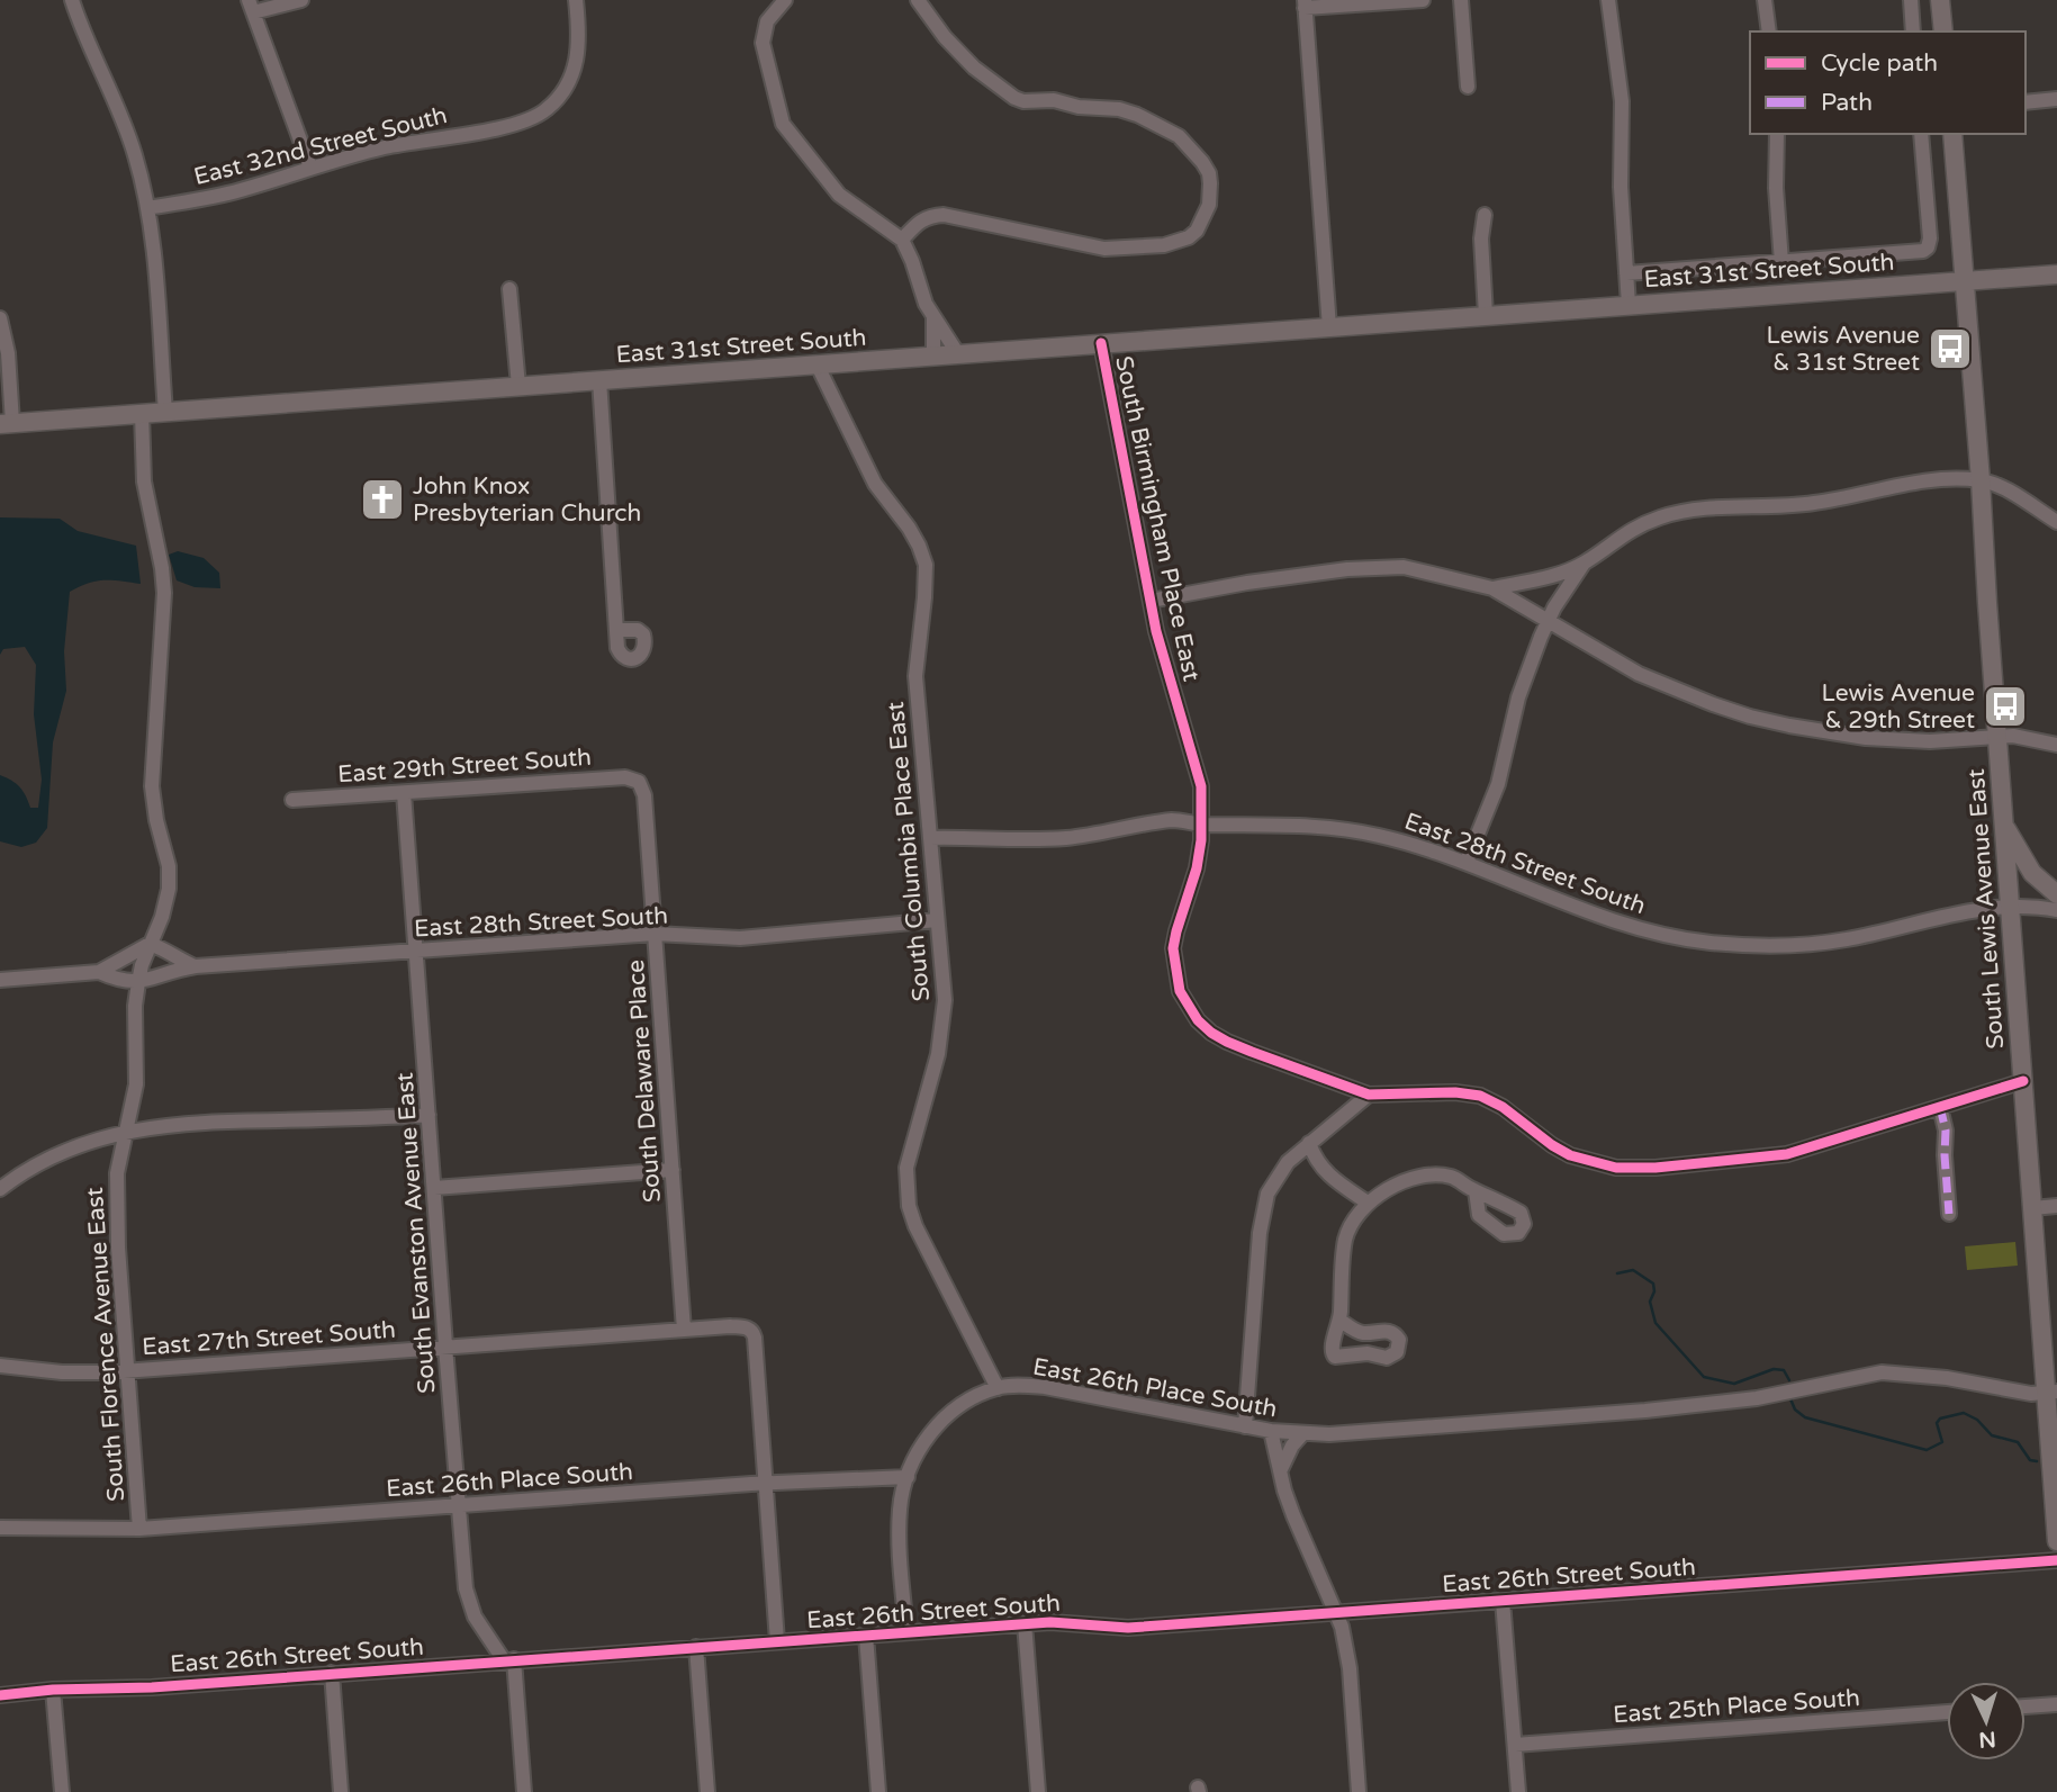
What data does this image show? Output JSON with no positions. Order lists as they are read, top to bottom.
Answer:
{
  "streets": {
    "main road": ["East 31st Street South", "South Lewis Avenue East"],
    "street": [
      "East 32nd Street South",
      "South Birmingham Place East",
      "East 29th Street South",
      "South Columbia Place East",
      "East 28th Street South",
      "South Delaware Place",
      "South Evanston Avenue East",
      "East 27th Street South",
      "South Florence Avenue East",
      "East 26th Place South",
      "East 26th Street South",
      "East 25th Place South"
    ]
  },
  "crossings": [
    ["East 31st Street South", "South Birmingham Place East"],
    ["East 31st Street South", "South Columbia Place East"],
    ["East 31st Street South", "South Lewis Avenue East"],
    ["East 31st Street South", "South Florence Avenue East"],
    ["South Birmingham Place East", "East 28th Street South"],
    ["South Birmingham Place East", "South Lewis Avenue East"],
    ["East 29th Street South", "South Delaware Place"],
    ["East 29th Street South", "South Evanston Avenue East"],
    ["South Columbia Place East", "East 28th Street South"],
    ["South Columbia Place East", "East 26th Place South"],
    ["East 28th Street South", "South Lewis Avenue East"],
    ["East 28th Street South", "South Delaware Place"],
    ["East 28th Street South", "South Evanston Avenue East"],
    ["East 28th Street South", "South Florence Avenue East"],
    ["South Lewis Avenue East", "East 26th Place South"],
    ["South Delaware Place", "East 27th Street South"],
    ["South Evanston Avenue East", "East 27th Street South"],
    ["South Evanston Avenue East", "East 26th Place South"],
    ["South Evanston Avenue East", "East 26th Street South"],
    ["East 27th Street South", "South Florence Avenue East"],
    ["East 27th Street South", "East 26th Place South"],
    ["South Florence Avenue East", "East 26th Place South"]
  ],
  "places": {
    "bus stop": ["Lewis Avenue & 31st Street", "Lewis Avenue & 29th Street"],
    "church": ["John Knox Presbyterian Church"]
  },
  "legend": ["Cycle path", "Path"],
  "north": "bottom"
}
